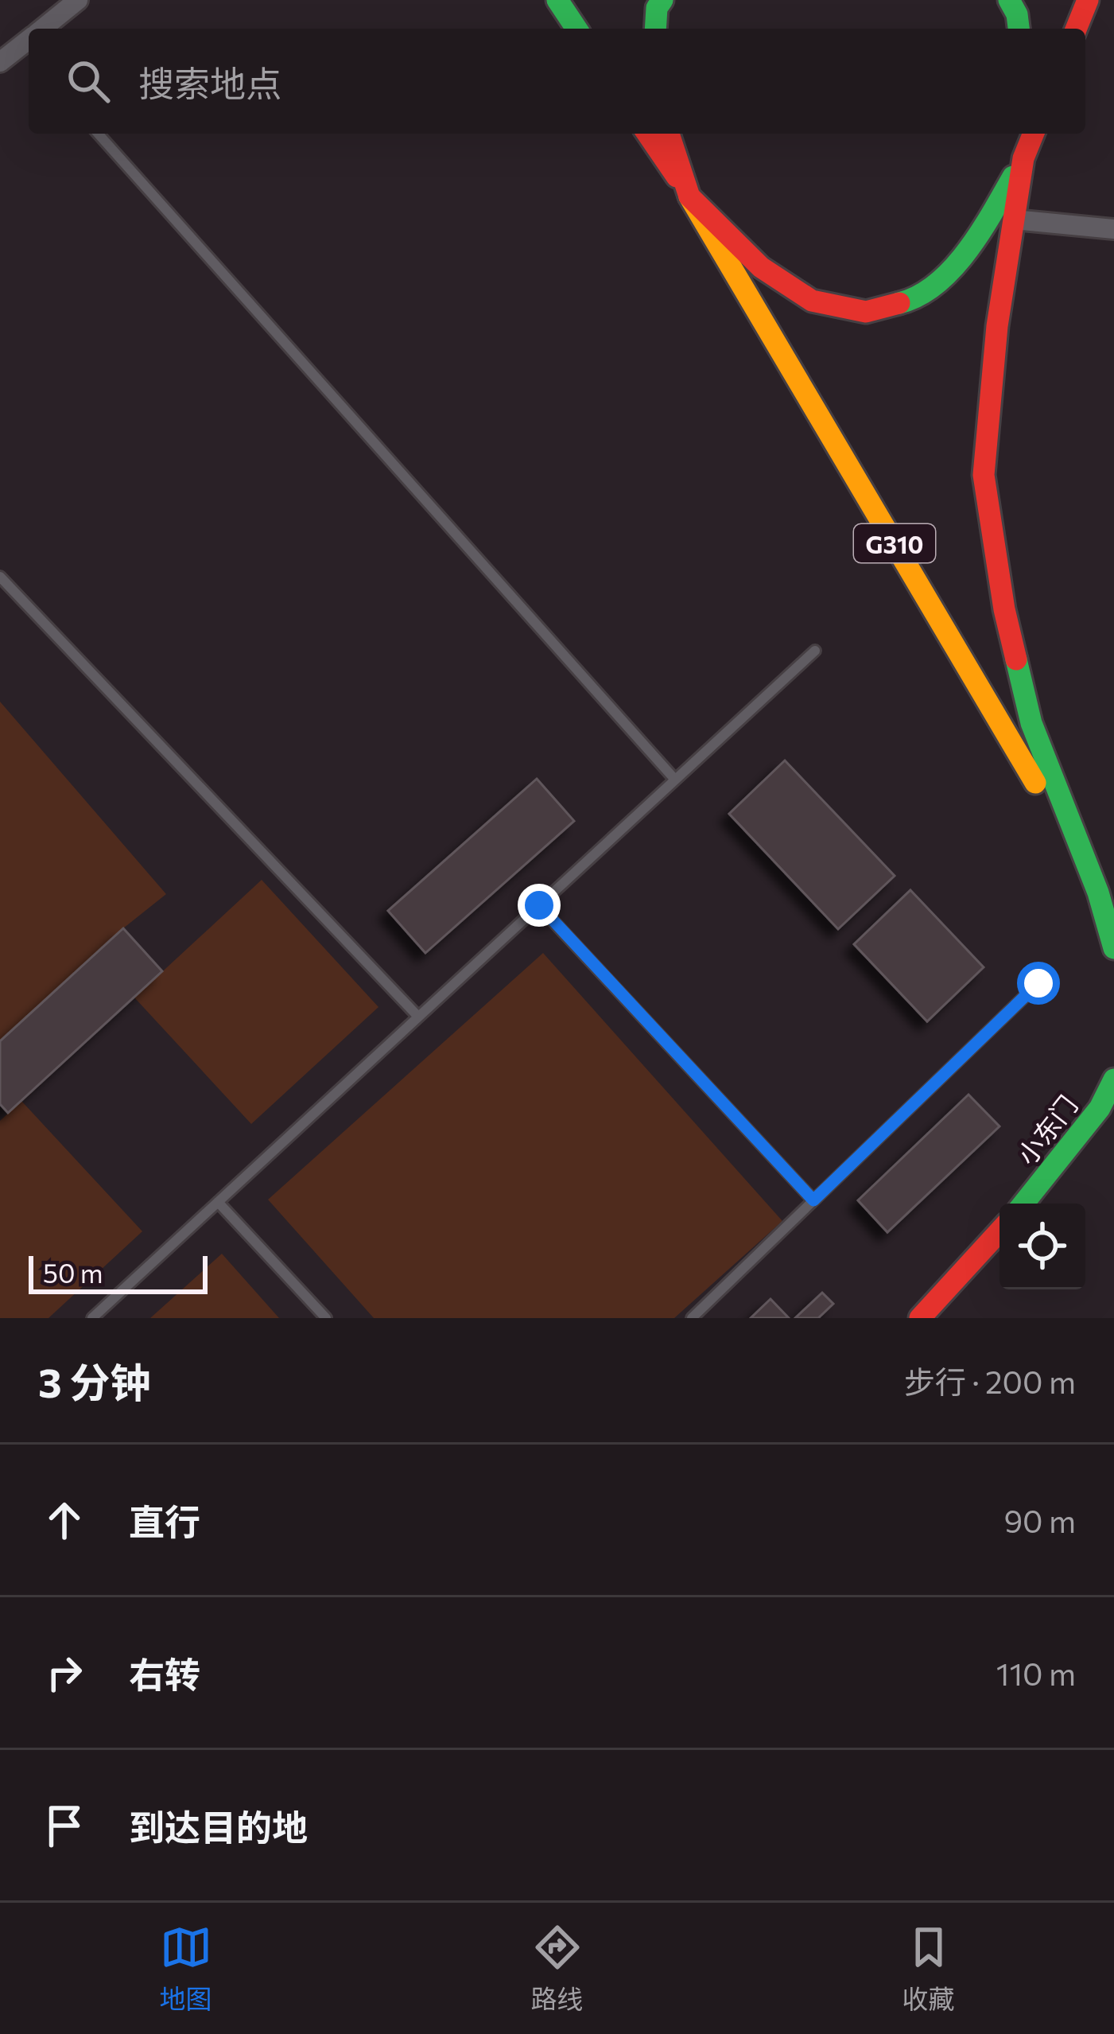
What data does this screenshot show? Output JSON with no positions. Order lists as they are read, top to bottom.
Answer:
{
  "streets": {
    "main road": ["G310", "小东门"]
  },
  "scale_bar": "50 m",
  "page": {
    "search": "搜索地点",
    "scale": "50 m",
    "heading": ["3 分钟", "步行 · 200 m"],
    "list": [
      ["直行", "90 m"],
      ["右转", "110 m"],
      "到达目的地"
    ],
    "nav": ["地图", "路线", "收藏"]
  }
}
